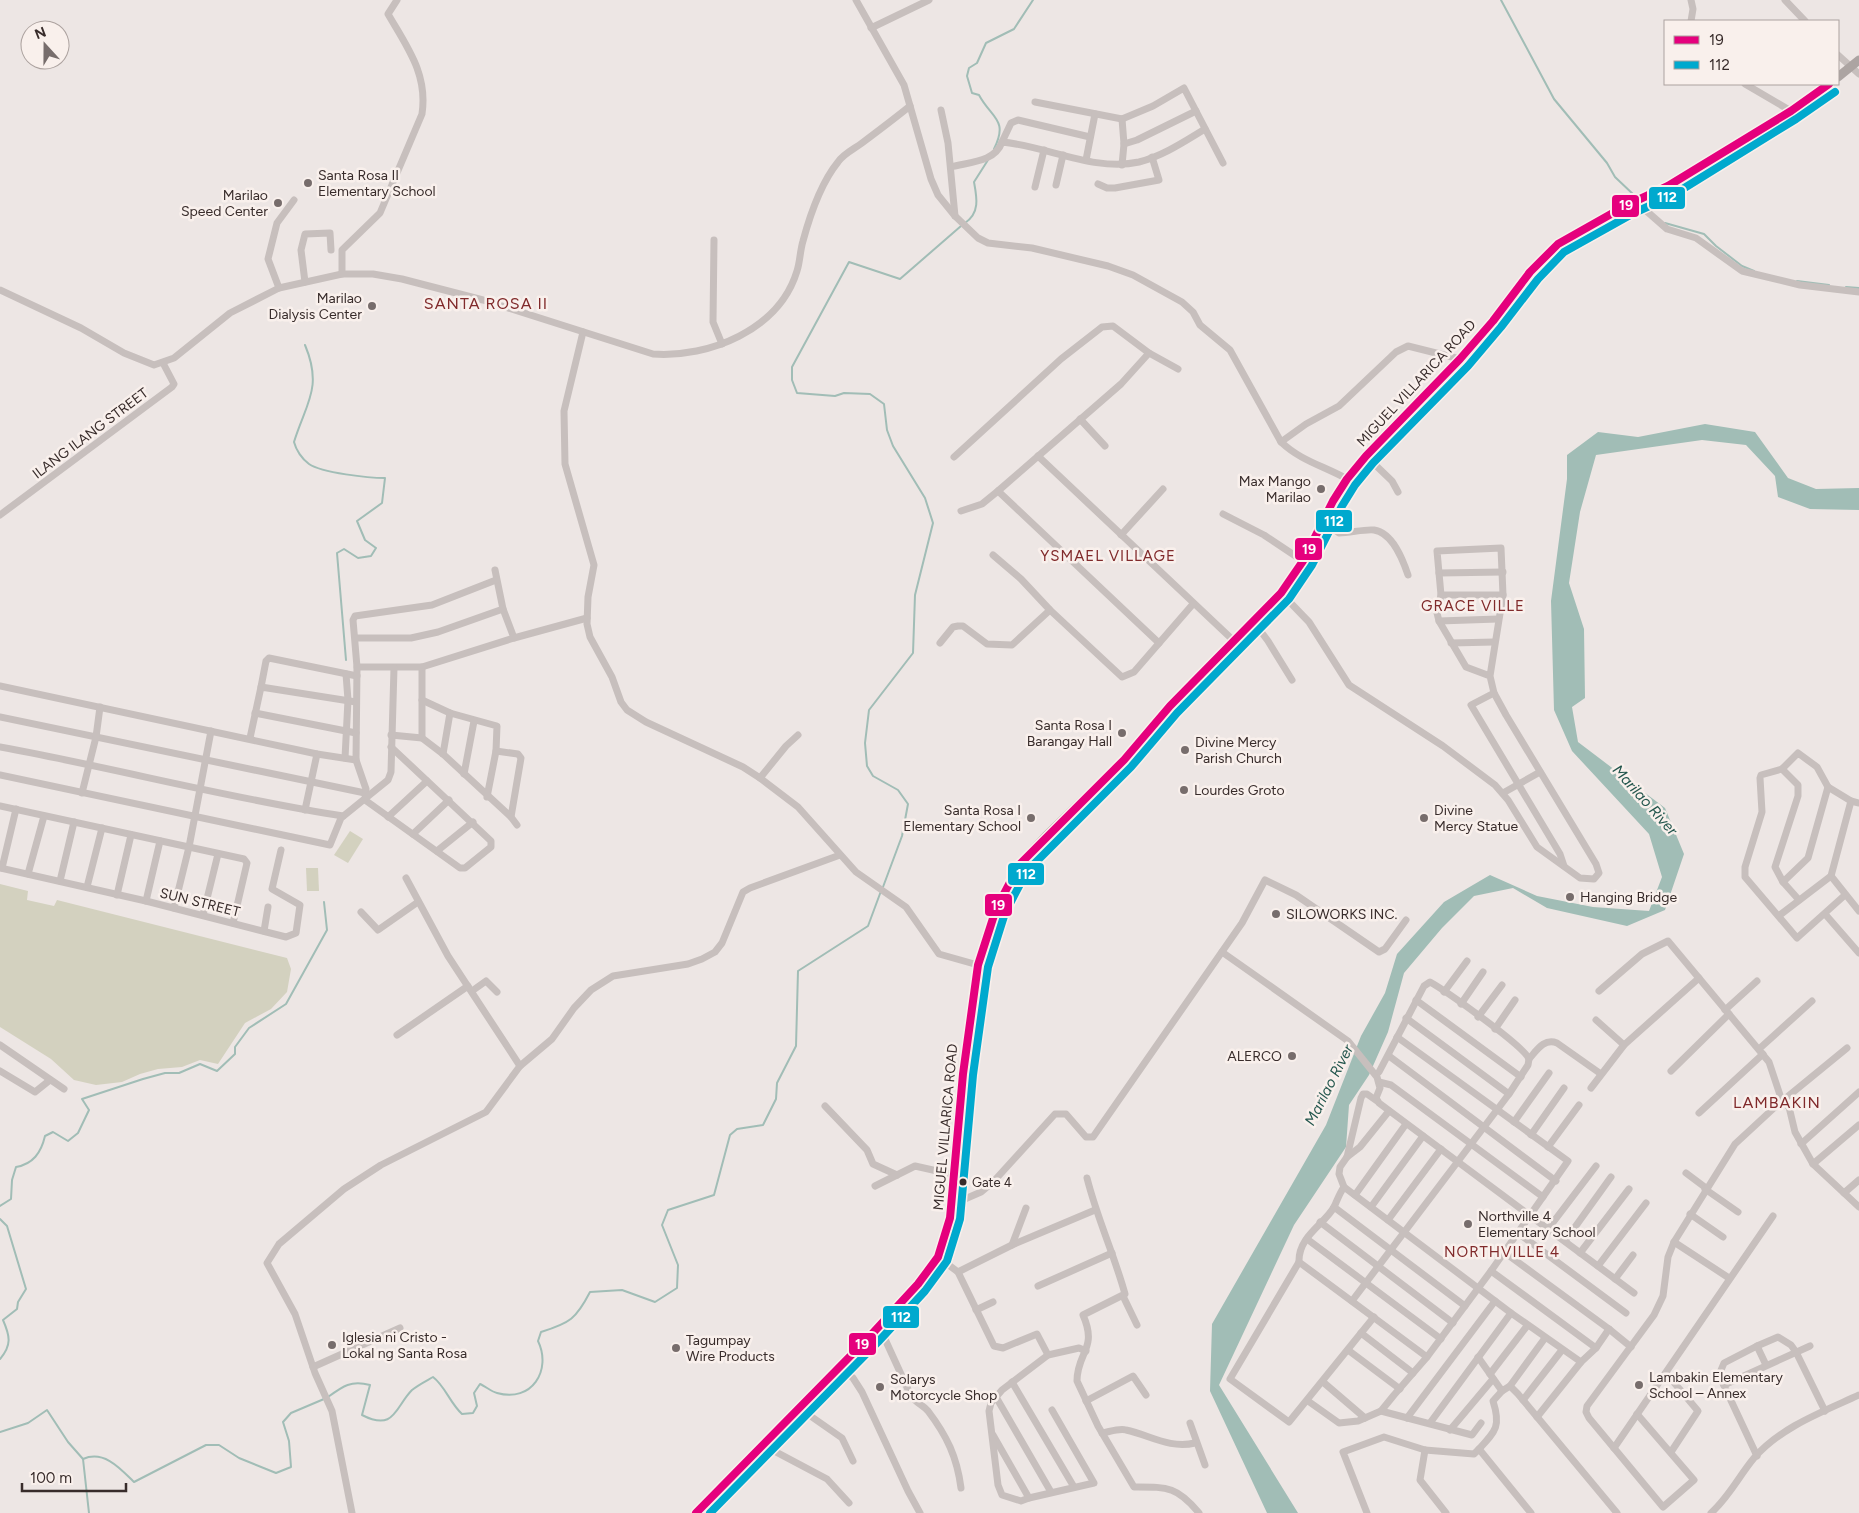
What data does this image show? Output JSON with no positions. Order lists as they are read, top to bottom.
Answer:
{
  "streets": {
    "main road": ["MIGUEL VILLARICA ROAD"],
    "street": ["ILANG ILANG STREET", "SUN STREET"]
  },
  "districts": [
    "SANTA ROSA II",
    "YSMAEL VILLAGE",
    "GRACE VILLE",
    "LAMBAKIN",
    "NORTHVILLE 4"
  ],
  "water": ["Marilao River"],
  "places": [
    "Santa Rosa II Elementary School",
    "Marilao Speed Center",
    "Marilao Dialysis Center",
    "Max Mango Marilao",
    "Santa Rosa I Barangay Hall",
    "Divine Mercy Parish Church",
    "Lourdes Groto",
    "Santa Rosa I Elementary School",
    "Divine Mercy Statue",
    "Hanging Bridge",
    "SILOWORKS INC.",
    "ALERCO",
    "Gate 4",
    "Northville 4 Elementary School",
    "Iglesia ni Cristo - Lokal ng Santa Rosa",
    "Tagumpay Wire Products",
    "Lambakin Elementary School – Annex",
    "Solarys Motorcycle Shop"
  ],
  "lines": ["transit line 19", "transit line 112"],
  "legend": ["19", "112"],
  "scale_bar": "100 m",
  "north": "top"
}
